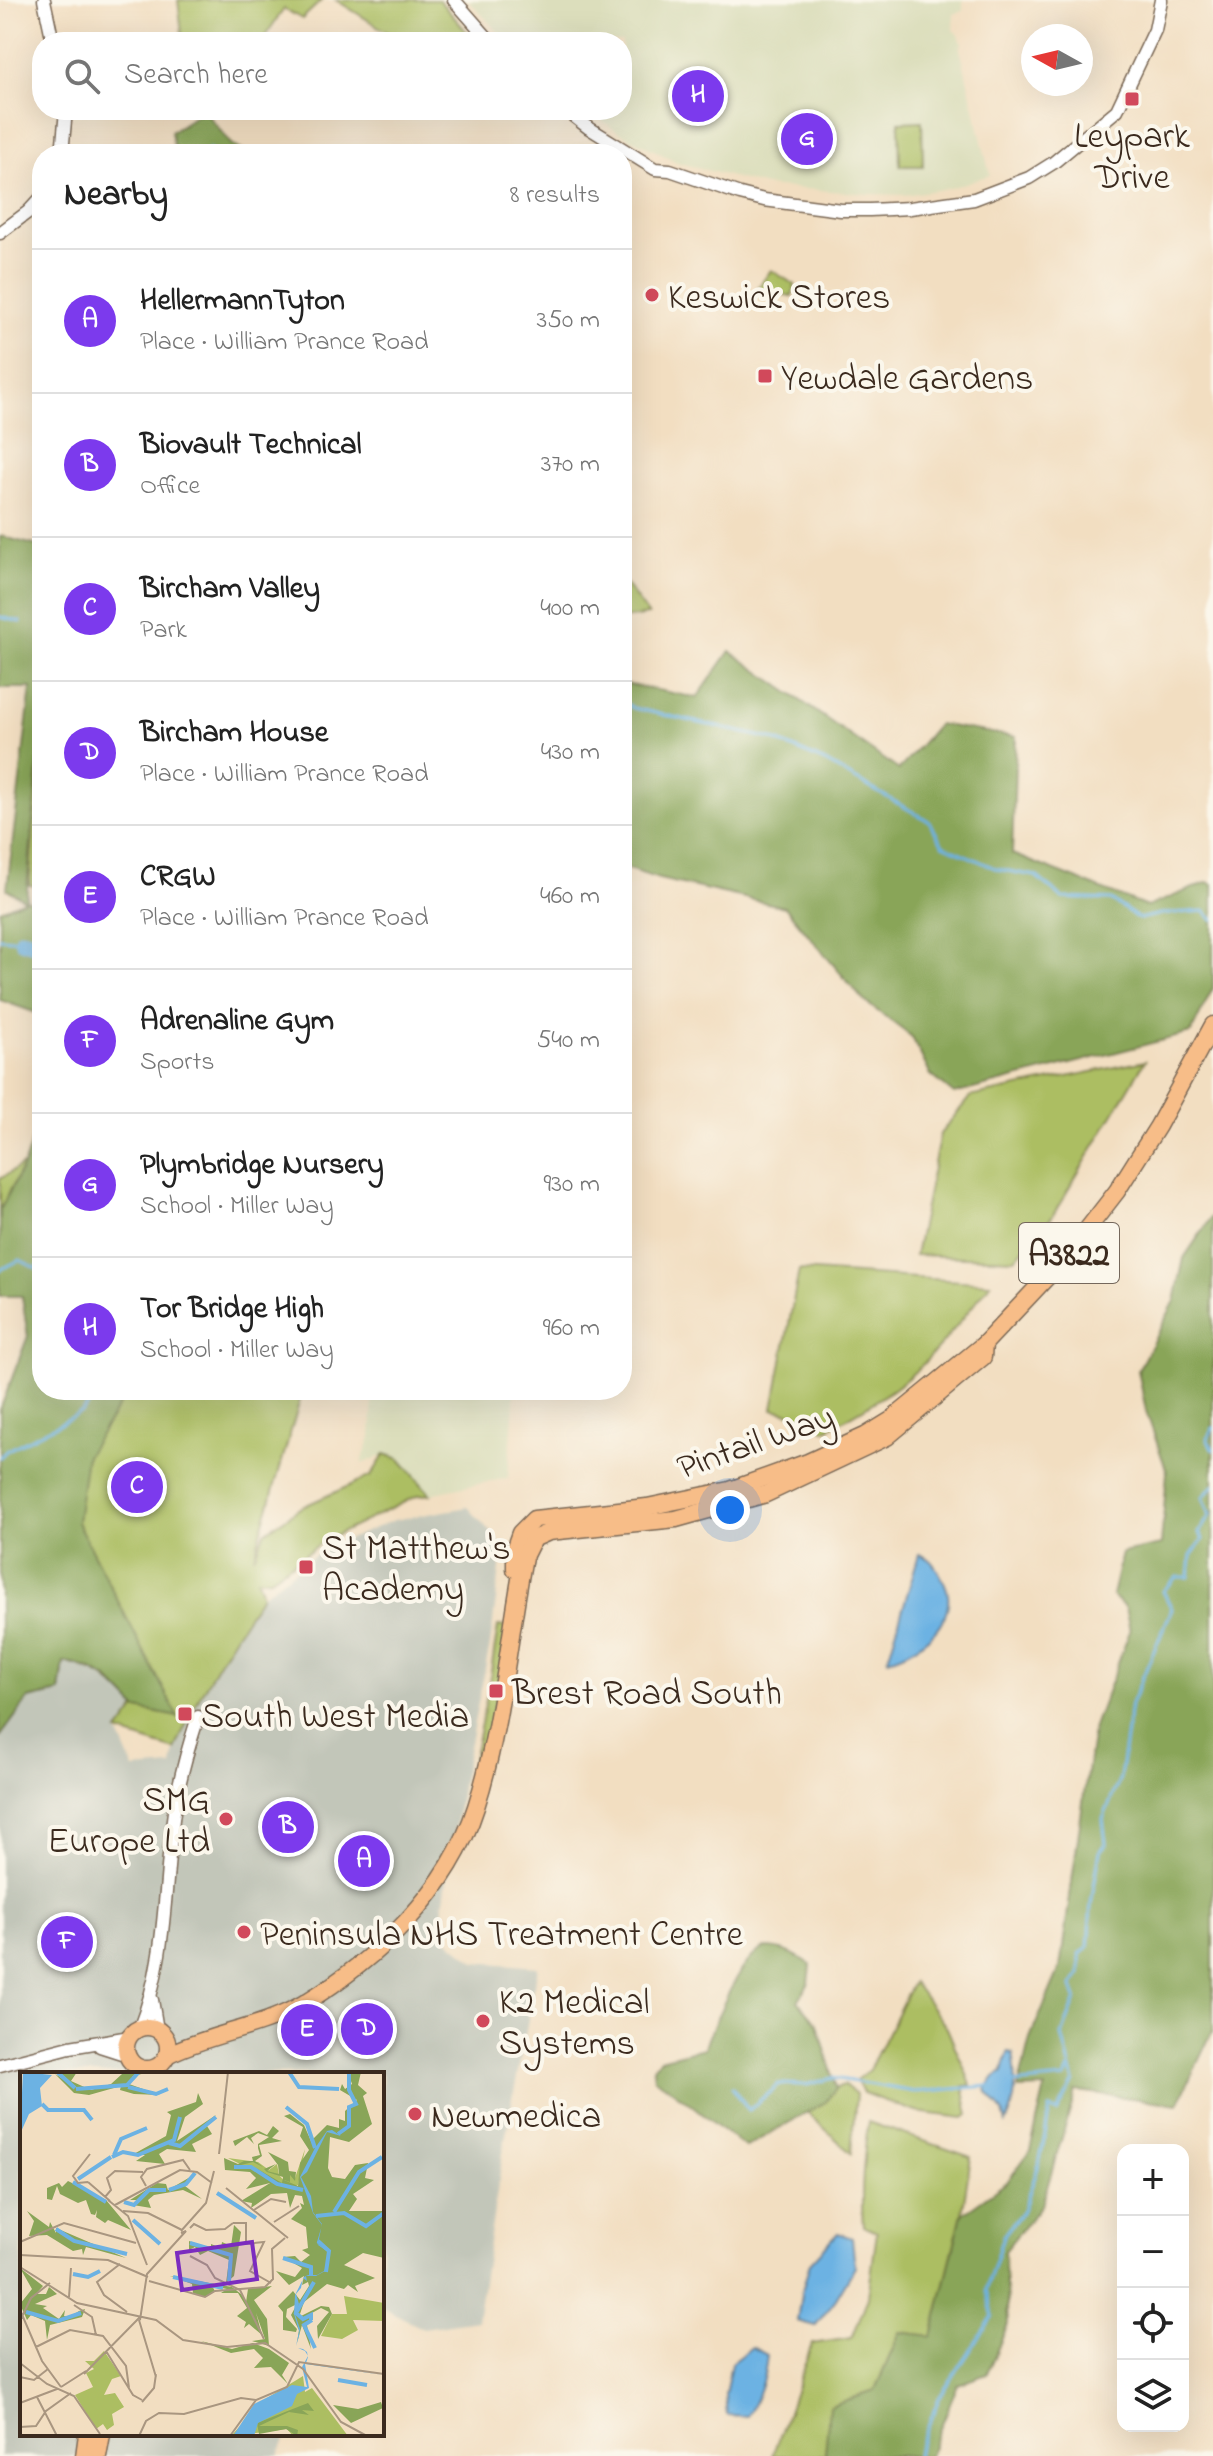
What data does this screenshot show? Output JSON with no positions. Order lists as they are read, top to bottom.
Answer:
{
  "streets": {
    "main road": ["A3822", "Pintail Way"]
  },
  "crossings": [
    ["A3822", "Pintail Way"]
  ],
  "places": {
    "transit": [
      "Leypark Drive",
      "Yewdale Gardens",
      "St Matthew's Academy",
      "Brest Road South",
      "South West Media"
    ],
    "other": [
      "Keswick Stores",
      "SMG Europe Ltd",
      "Peninsula NHS Treatment Centre",
      "K2 Medical Systems",
      "Newmedica"
    ]
  },
  "north": "left",
  "page": {
    "search": "Search here",
    "pins": [
      "H",
      "G",
      "C",
      "B",
      "A",
      "F",
      "D",
      "E"
    ],
    "heading": ["Nearby", "8 results"],
    "list": [
      {
        "mark": "A",
        "name": "HellermannTyton",
        "note": "Place · William Prance Road",
        "value": "350 m"
      },
      {
        "mark": "B",
        "name": "Biovault Technical",
        "note": "Office",
        "value": "370 m"
      },
      {
        "mark": "C",
        "name": "Bircham Valley",
        "note": "Park",
        "value": "400 m"
      },
      {
        "mark": "D",
        "name": "Bircham House",
        "note": "Place · William Prance Road",
        "value": "430 m"
      },
      {
        "mark": "E",
        "name": "CRGW",
        "note": "Place · William Prance Road",
        "value": "460 m"
      },
      {
        "mark": "F",
        "name": "Adrenaline Gym",
        "note": "Sports",
        "value": "540 m"
      },
      {
        "mark": "G",
        "name": "Plymbridge Nursery",
        "note": "School · Miller Way",
        "value": "930 m"
      },
      {
        "mark": "H",
        "name": "Tor Bridge High",
        "note": "School · Miller Way",
        "value": "960 m"
      }
    ],
    "map_buttons": ["+", "−"]
  }
}
